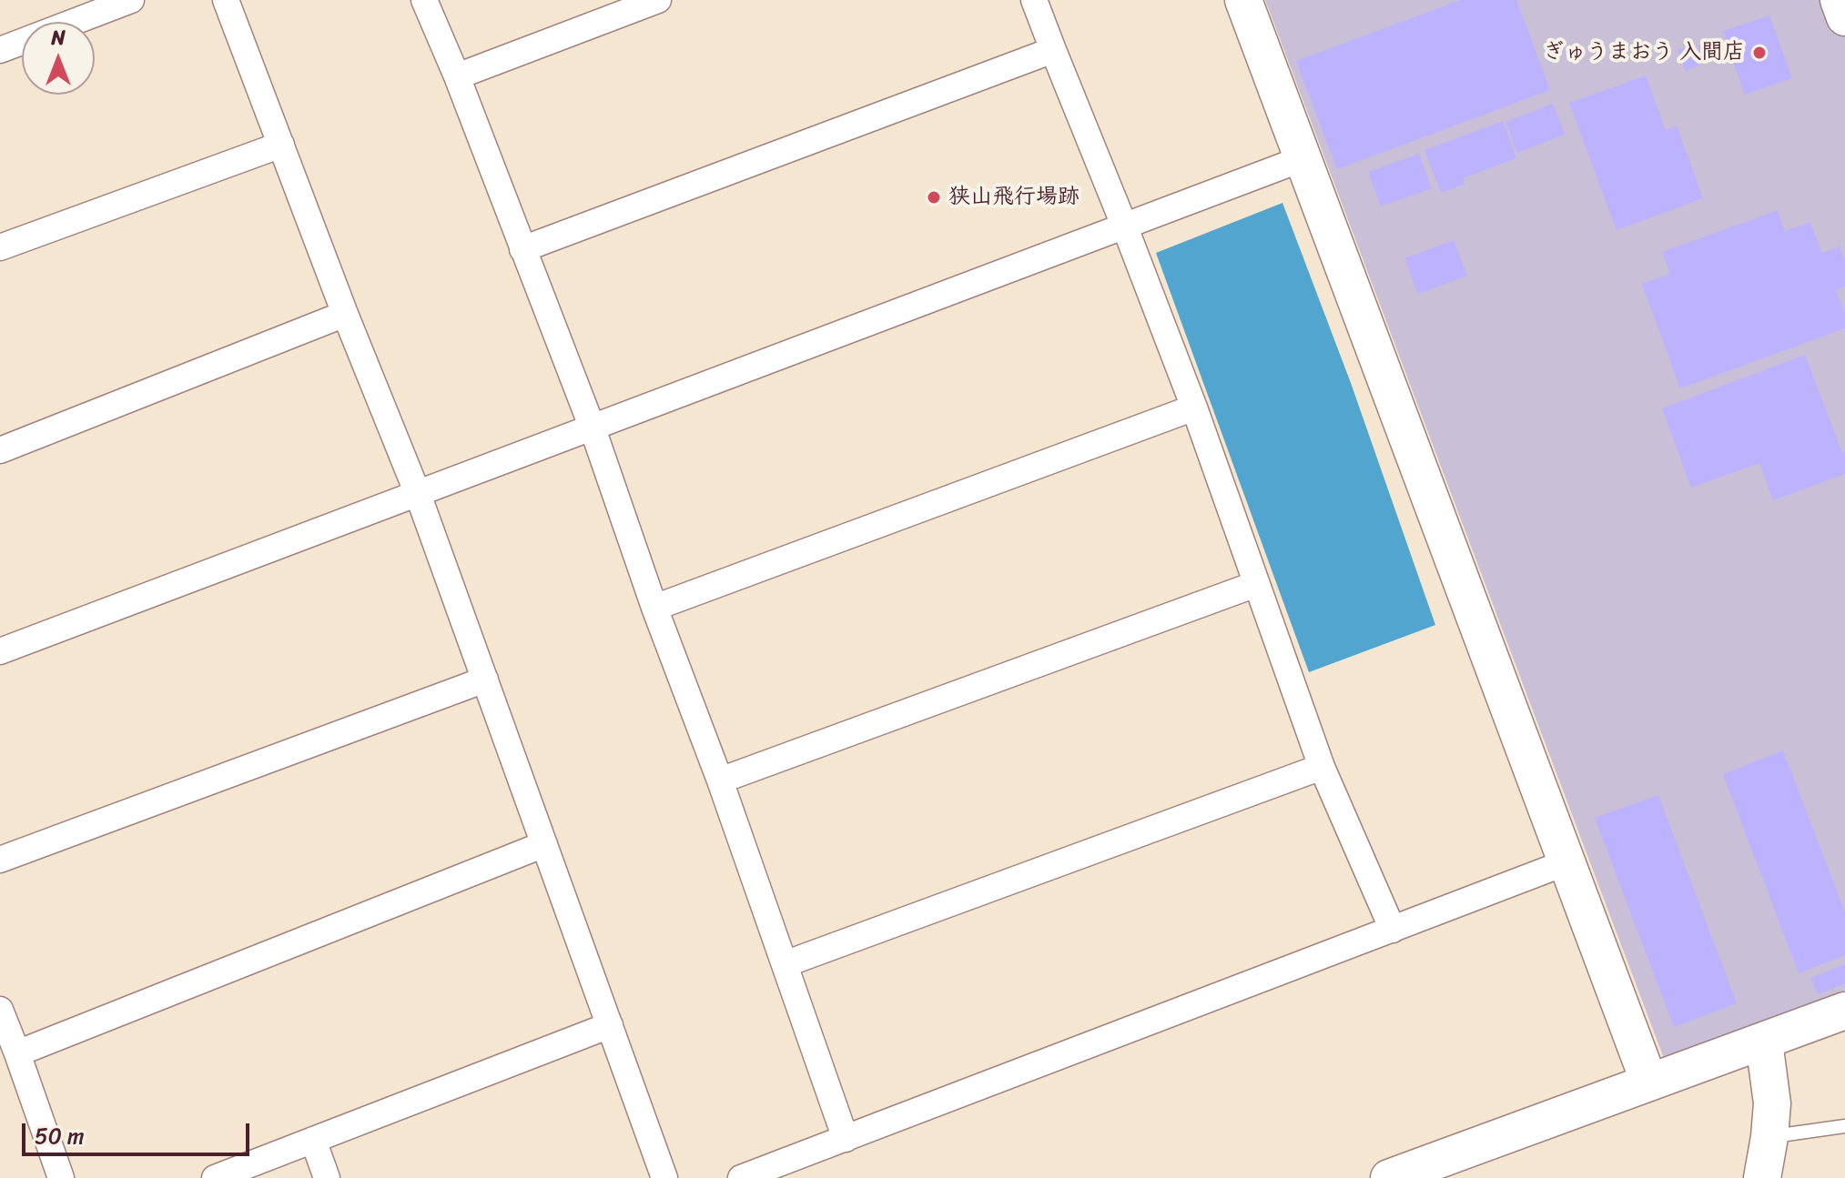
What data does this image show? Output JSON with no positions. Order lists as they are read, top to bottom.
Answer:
{
  "places": ["ぎゅうまおう 入間店", "狭山飛行場跡"],
  "scale_bar": "50 m",
  "north": "top"
}
